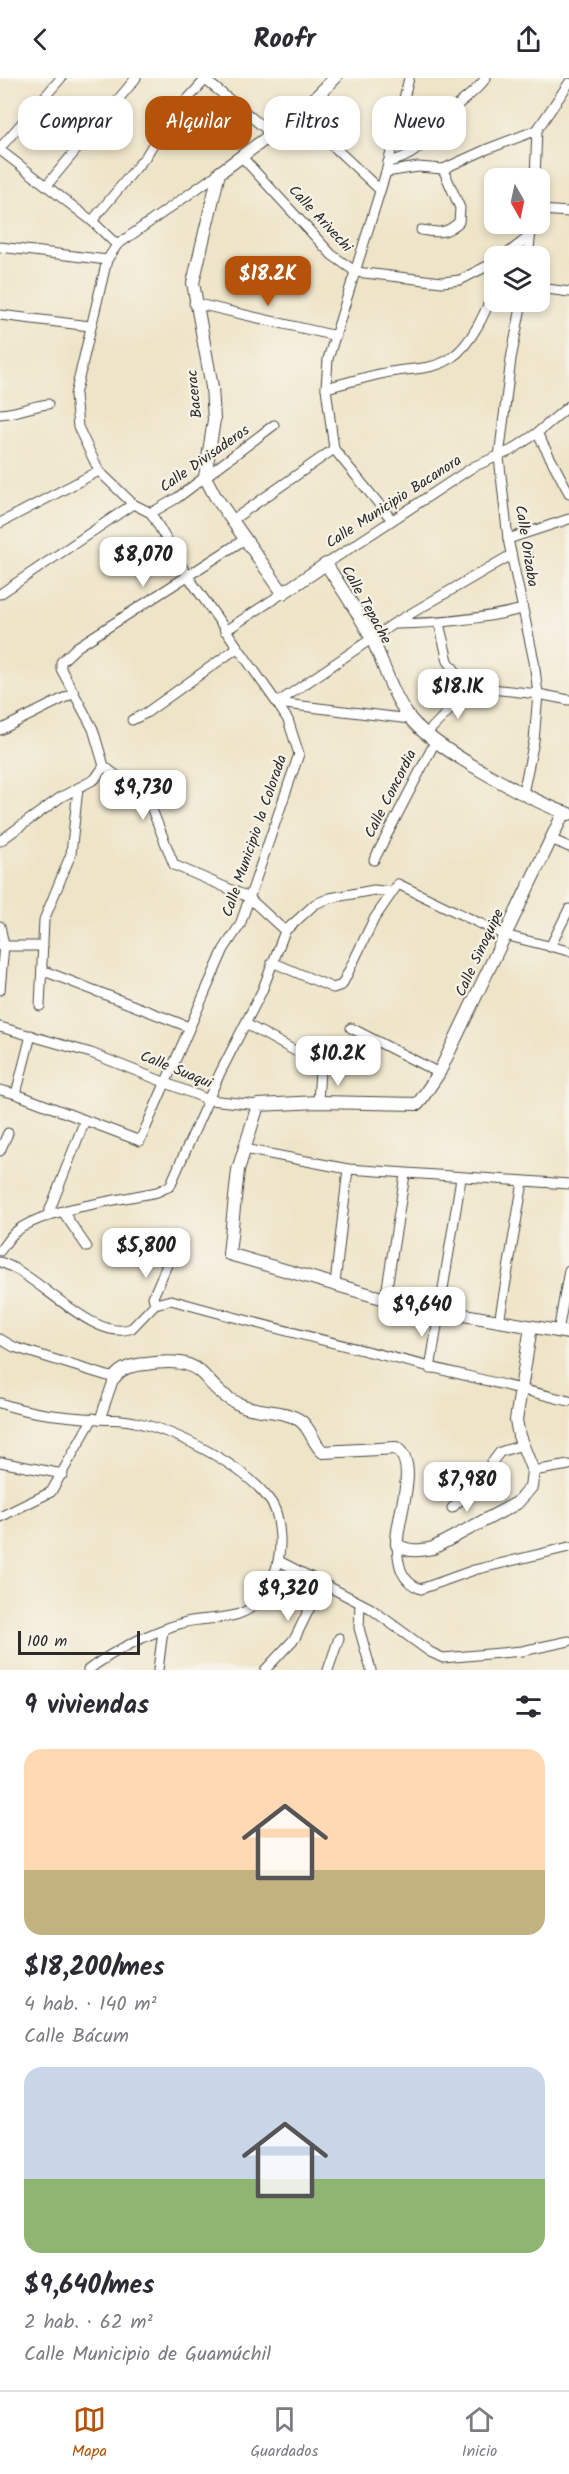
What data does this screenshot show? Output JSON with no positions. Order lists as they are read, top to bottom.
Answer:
{
  "streets": {
    "street": [
      "Calle Arivechi",
      "Bacerac",
      "Calle Divisaderos",
      "Calle Municipio Bacanora",
      "Calle Orizaba",
      "Calle Tepache",
      "Calle Concordia",
      "Calle Municipio la Colorada",
      "Calle Sinoquipe",
      "Calle Suaqui"
    ]
  },
  "crossings": [
    ["Bacerac", "Calle Divisaderos"],
    ["Calle Divisaderos", "Calle Municipio la Colorada"],
    ["Calle Municipio Bacanora", "Calle Orizaba"],
    ["Calle Municipio Bacanora", "Calle Tepache"],
    ["Calle Orizaba", "Calle Tepache"],
    ["Calle Tepache", "Calle Concordia"],
    ["Calle Tepache", "Calle Sinoquipe"],
    ["Calle Municipio la Colorada", "Calle Suaqui"],
    ["Calle Sinoquipe", "Calle Suaqui"]
  ],
  "scale_bar": "100 m",
  "north": "bottom",
  "page": {
    "header": "Roofr",
    "chip": [
      "Comprar",
      "Alquilar",
      "Filtros",
      "Nuevo"
    ],
    "price": [
      "$18.2K",
      "$8,070",
      "$18.1K",
      "$9,730",
      "$10.2K",
      "$5,800",
      "$9,640",
      "$7,980",
      "$9,320"
    ],
    "scale": "100 m",
    "heading": "9 viviendas",
    "list": [
      {
        "name": "$18,200/mes",
        "note": "4 hab. · 140 m² · Calle Bácum"
      },
      {
        "name": "$9,640/mes",
        "note": "2 hab. · 62 m² · Calle Municipio de Guamúchil"
      }
    ],
    "tabs": ["Mapa", "Guardados", "Inicio"]
  }
}
